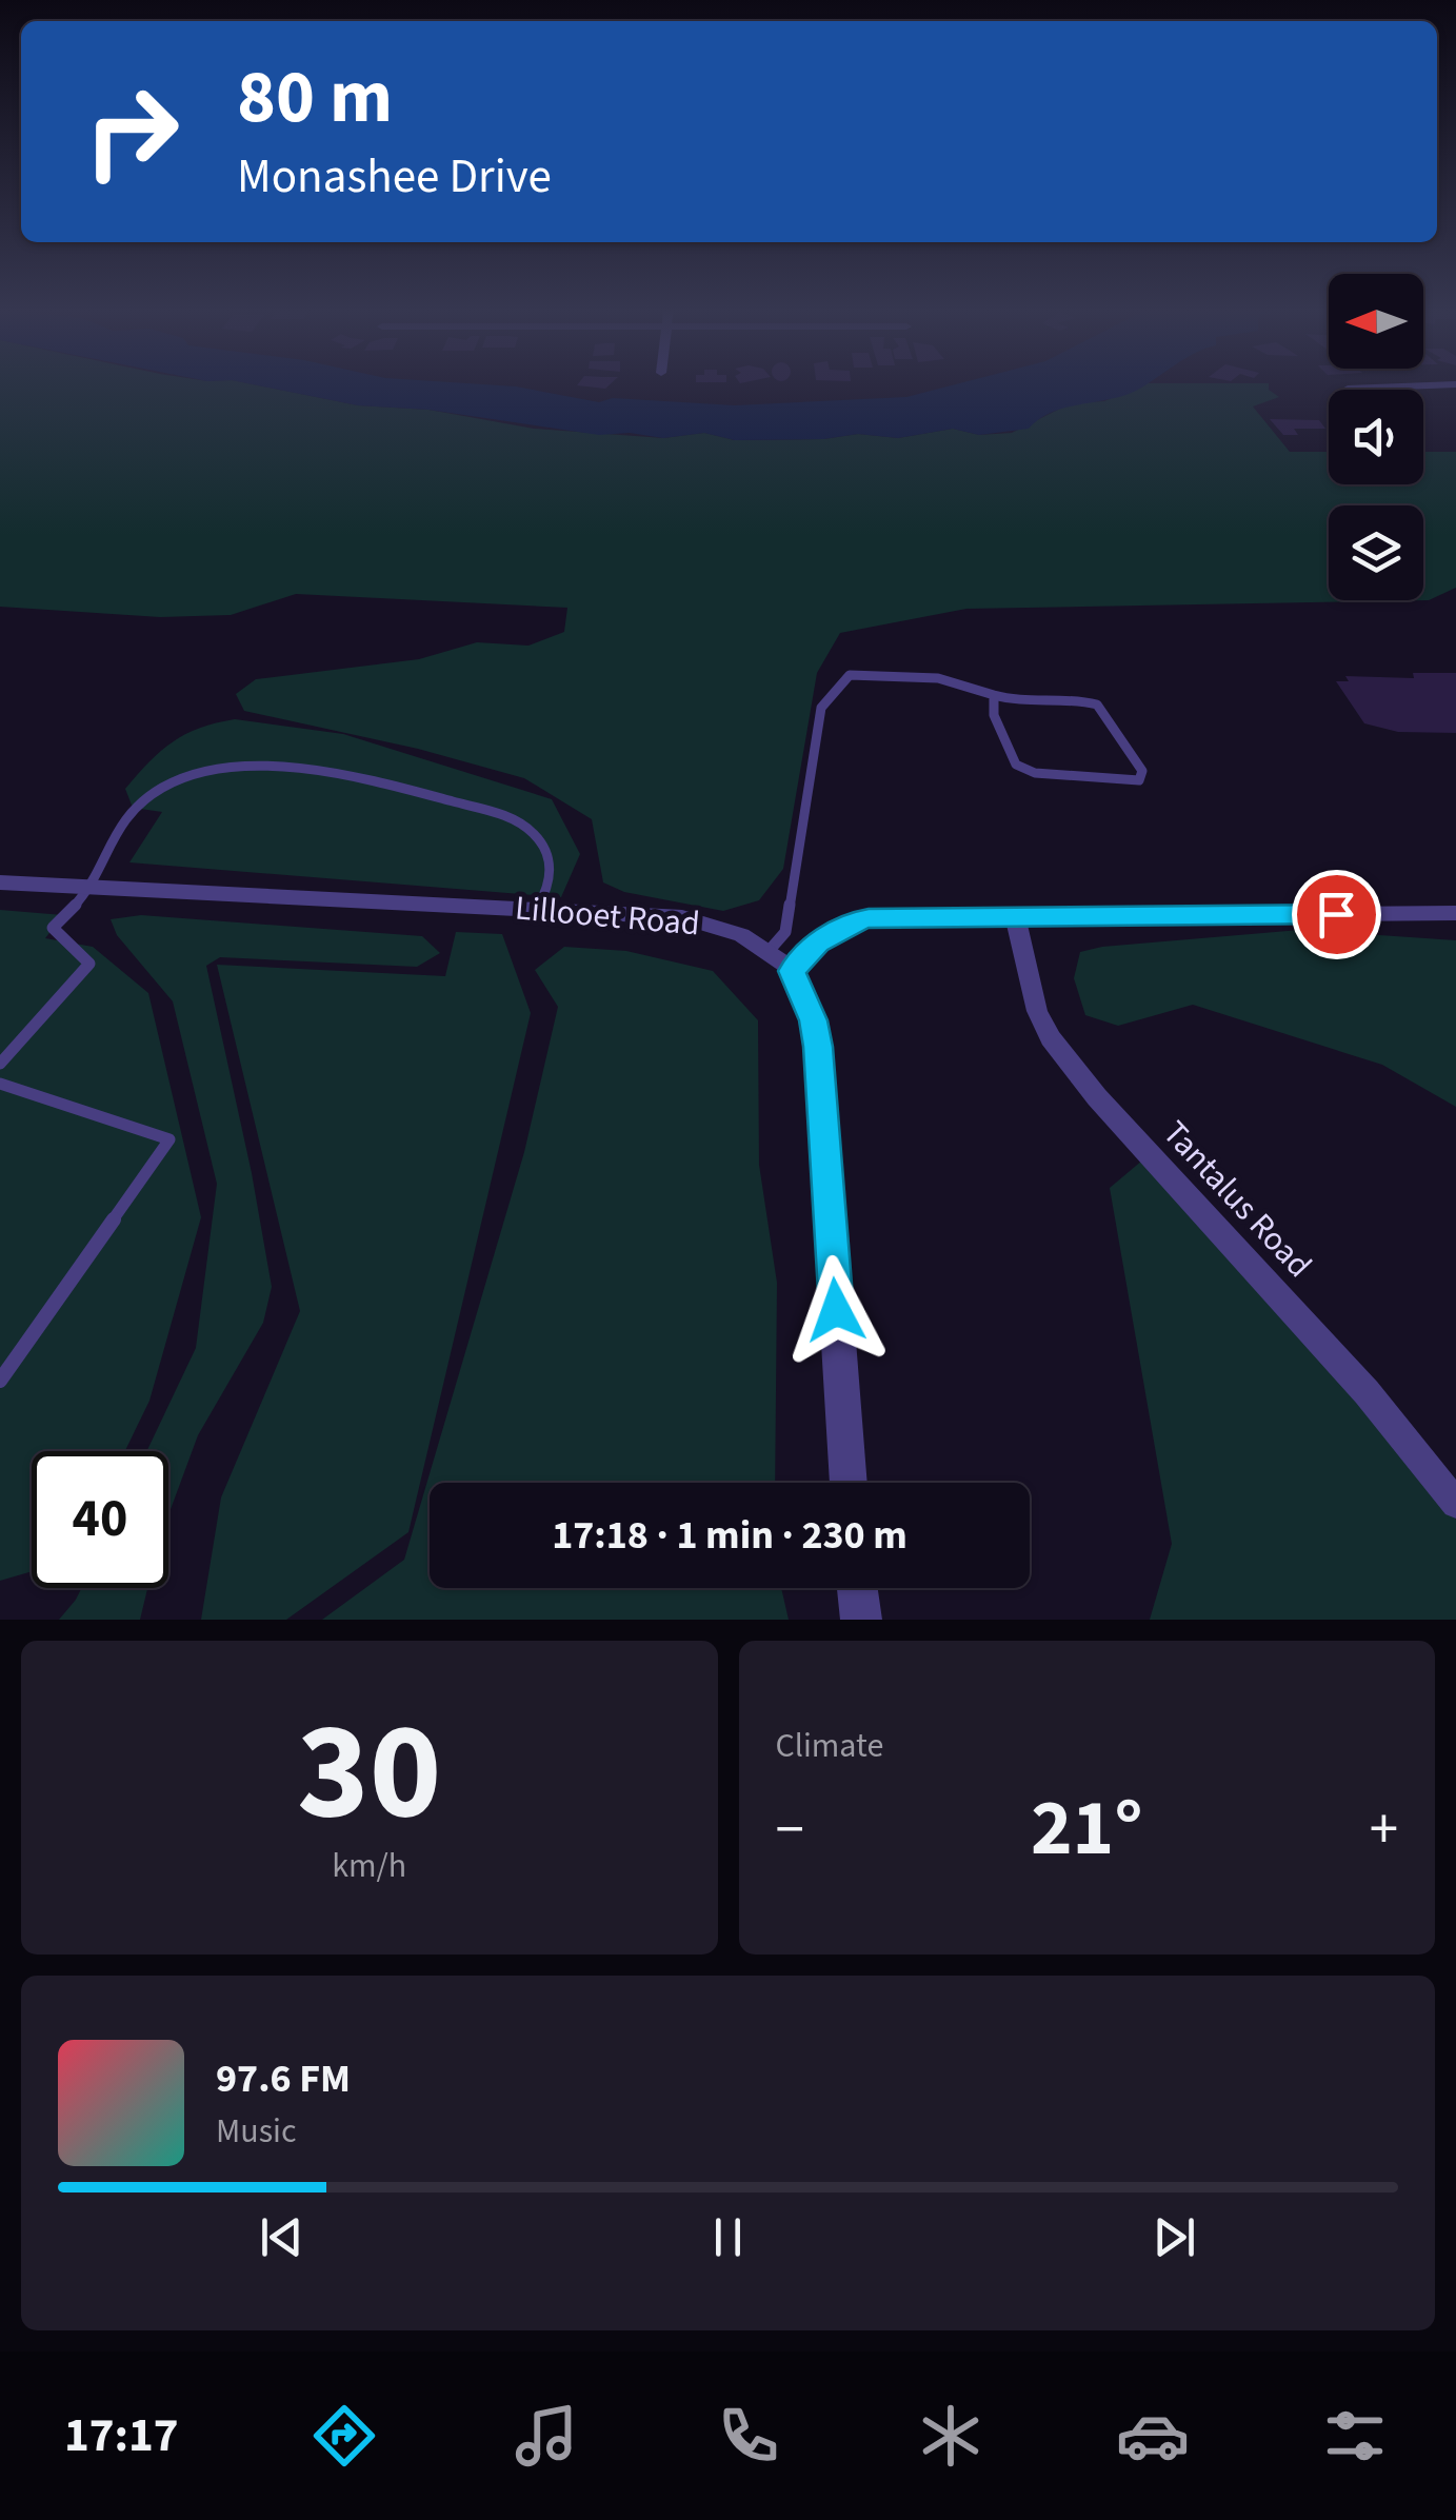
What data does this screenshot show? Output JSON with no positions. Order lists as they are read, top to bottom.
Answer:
{
  "streets": {
    "street": ["Lillooet Road", "Tantalus Road"]
  },
  "north": "left",
  "page": {
    "turn": ["80 m", "Monashee Drive"],
    "limit": "40",
    "trip": "17:18 · 1 min · 230 m",
    "tile": [
      ["30", "km/h"],
      "Climate"
    ],
    "heat": ["−", "21°", "+"],
    "song": ["97.6 FM", "Music"],
    "tabs": "17:17"
  }
}
